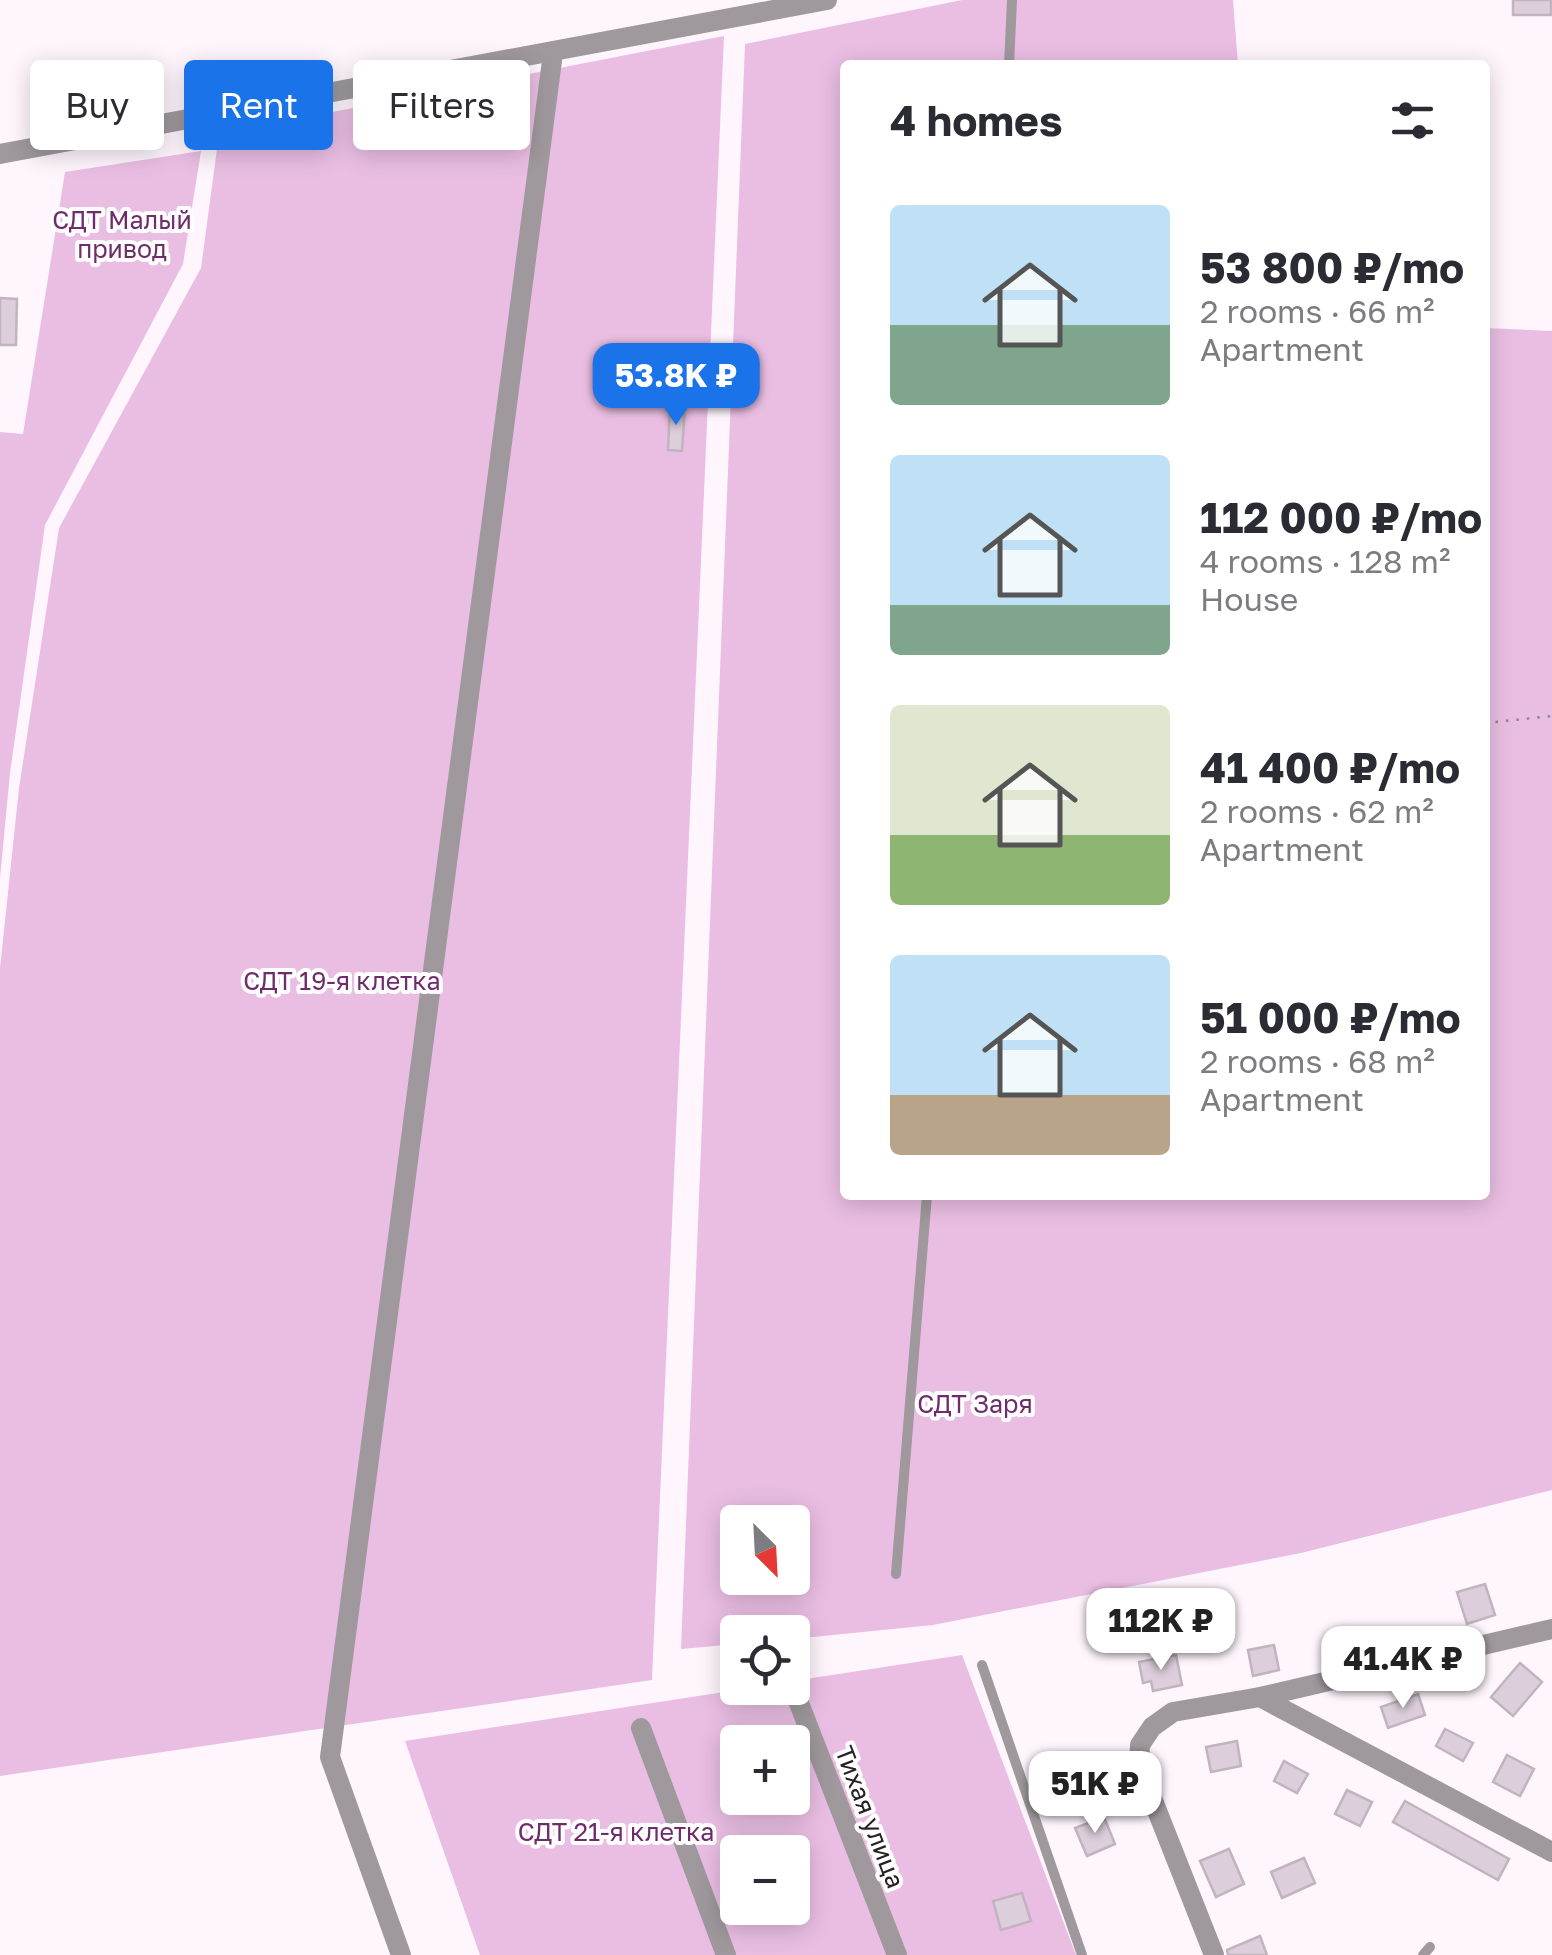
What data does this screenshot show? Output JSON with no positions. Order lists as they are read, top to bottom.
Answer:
{
  "streets": {
    "street": ["Тихая улица"]
  },
  "parks": [
    "СДТ Малый привод",
    "СДТ 19-я клетка",
    "СДТ Заря",
    "СДТ 21-я клетка"
  ],
  "north": "bottom right",
  "page": {
    "chip": ["Buy", "Rent", "Filters"],
    "heading": "4 homes",
    "list": [
      {
        "name": "53 800 ₽/mo",
        "note": "2 rooms · 66 m² · Apartment"
      },
      {
        "name": "112 000 ₽/mo",
        "note": "4 rooms · 128 m² · House"
      },
      {
        "name": "41 400 ₽/mo",
        "note": "2 rooms · 62 m² · Apartment"
      },
      {
        "name": "51 000 ₽/mo",
        "note": "2 rooms · 68 m² · Apartment"
      }
    ],
    "price": [
      "53.8K ₽",
      "112K ₽",
      "41.4K ₽",
      "51K ₽"
    ],
    "map_buttons": ["+", "−"]
  }
}
